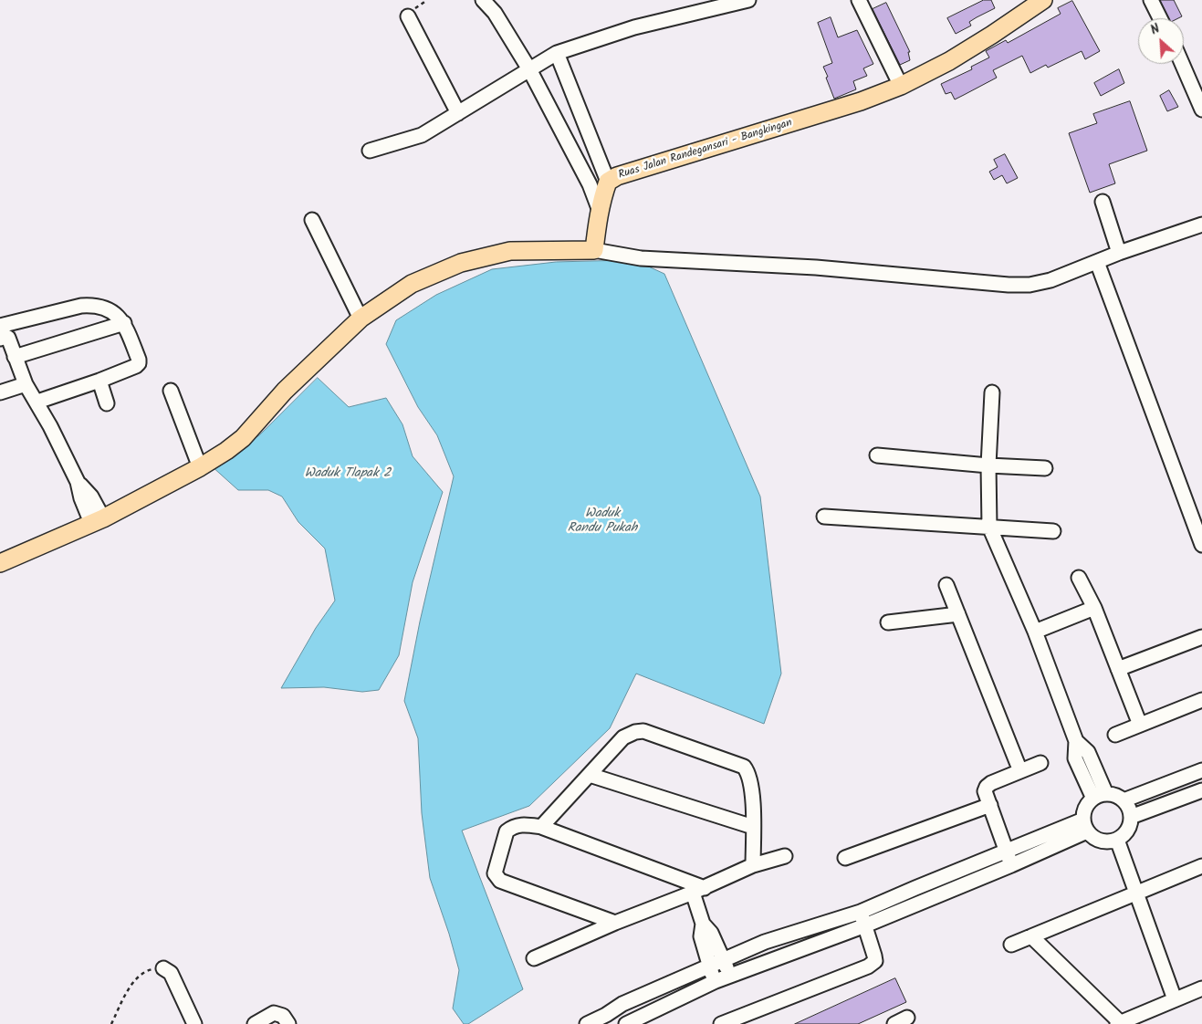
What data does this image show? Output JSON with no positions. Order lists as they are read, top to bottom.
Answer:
{
  "streets": {
    "main road": ["Ruas Jalan Randegansari - Bangkingan"]
  },
  "water": ["Waduk Tlapak 2", "Waduk Randu Pukah"],
  "north": "top left"
}
